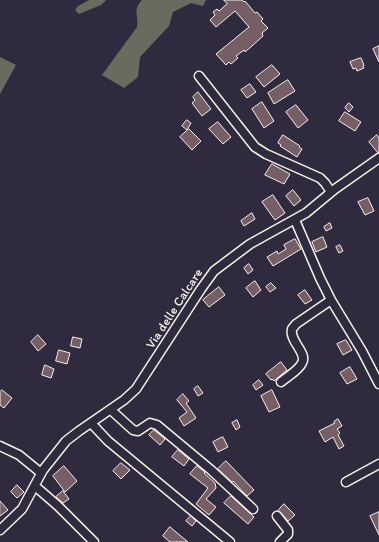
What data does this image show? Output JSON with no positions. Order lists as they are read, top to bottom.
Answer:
{
  "streets": {
    "street": ["Via delle Calcare"]
  }
}
